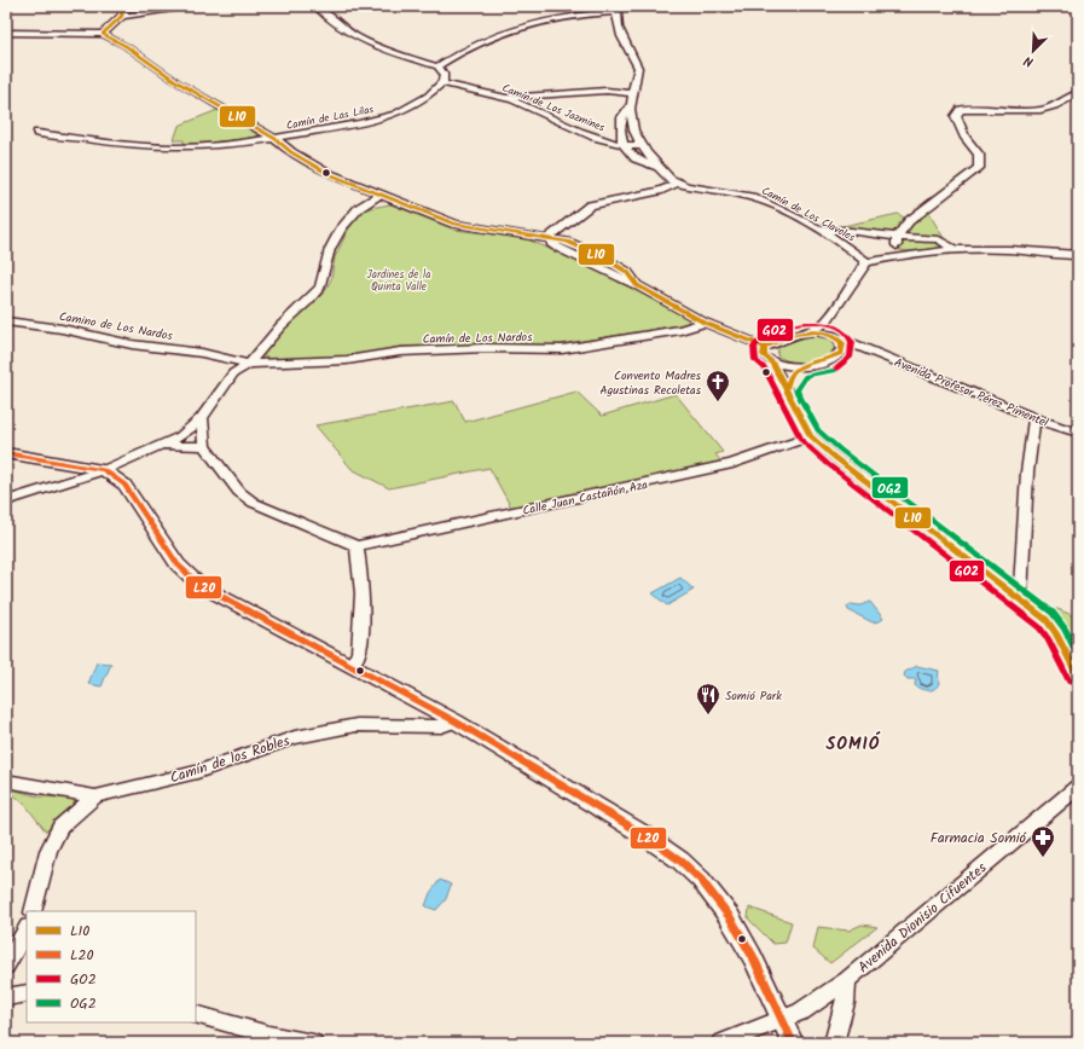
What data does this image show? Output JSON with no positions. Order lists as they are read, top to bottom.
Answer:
{
  "streets": {
    "street": [
      "Camín de Los Jazmines",
      "Camín de Las Lilas",
      "Camín de Los Claveles",
      "Camino de Los Nardos",
      "Camín de Los Nardos",
      "Avenida Profesor Pérez Pimentel",
      "Calle Juan Castañón Aza",
      "Camín de los Robles",
      "Avenida Dionisio Cifuentes"
    ]
  },
  "crossings": [
    ["Camín de Los Jazmines", "Camín de Las Lilas"],
    ["Camino de Los Nardos", "Camín de Los Nardos"]
  ],
  "districts": ["SOMIÓ"],
  "parks": ["Jardines de la Quinta Valle"],
  "places": {
    "church": ["Convento Madres Agustinas Recoletas"],
    "restaurant": ["Somió Park"],
    "pharmacy": ["Farmacia Somió"]
  },
  "lines": [
    "transit line L10",
    "transit line GO2",
    "transit line OG2",
    "transit line L20"
  ],
  "legend": [
    "L10",
    "L20",
    "GO2",
    "OG2"
  ],
  "north": "bottom left"
}
